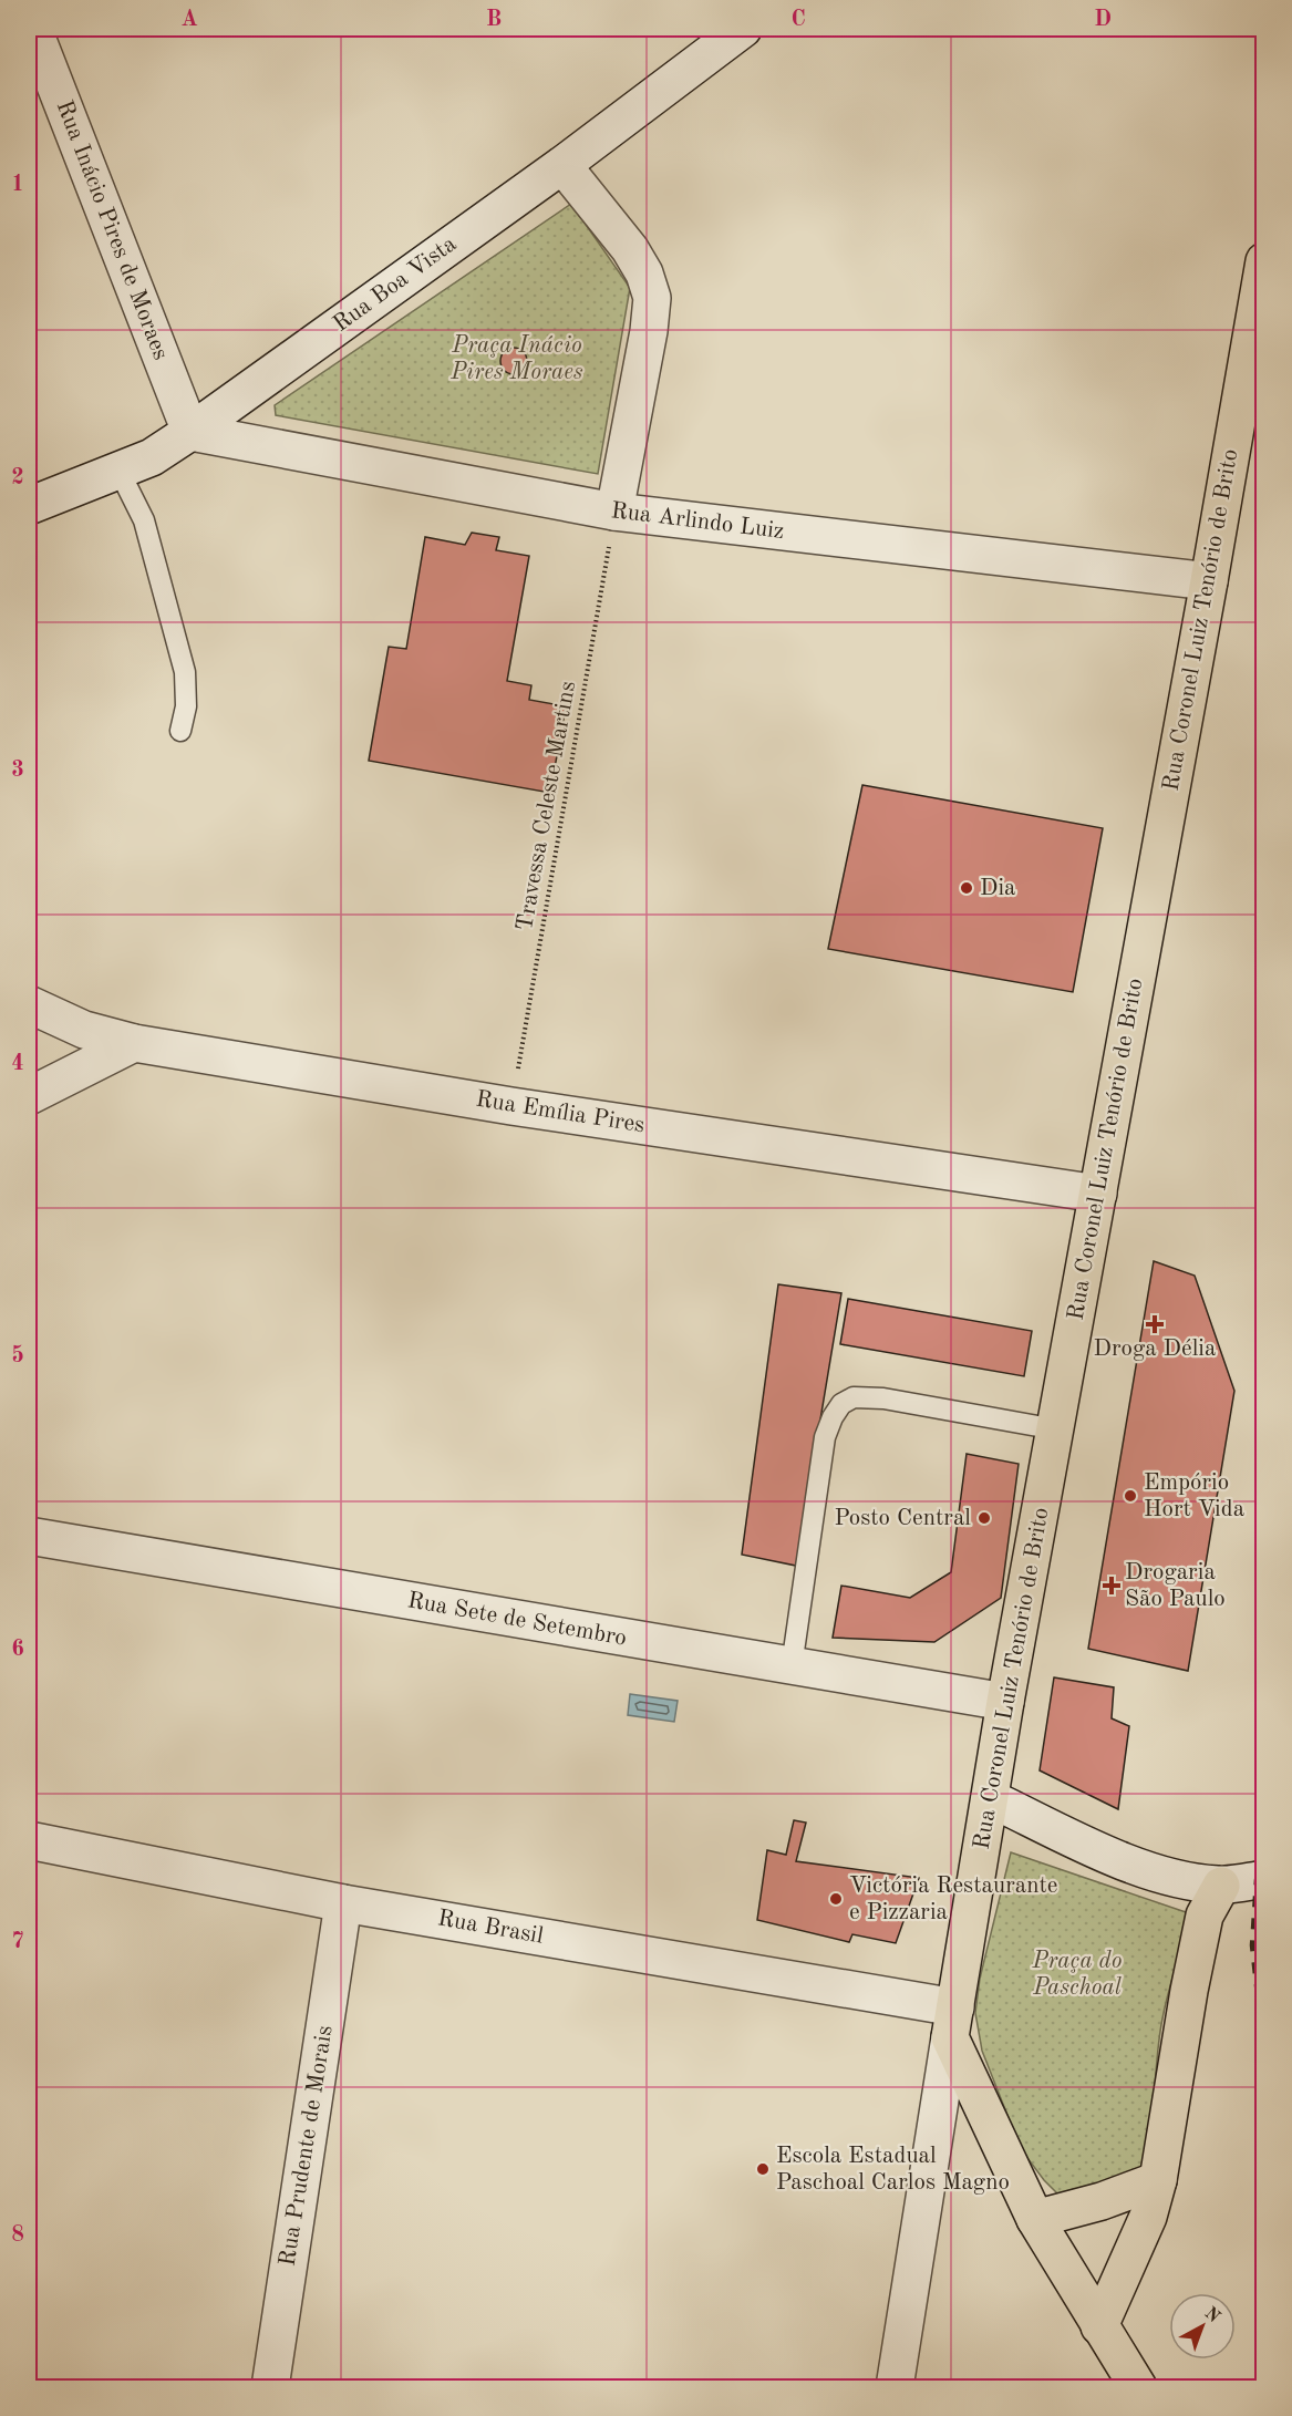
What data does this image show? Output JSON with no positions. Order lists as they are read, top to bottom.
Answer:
{
  "streets": {
    "main road": ["Rua Coronel Luiz Tenório de Brito"],
    "street": [
      "Rua Inácio Pires de Moraes",
      "Rua Boa Vista",
      "Rua Arlindo Luiz",
      "Rua Emília Pires",
      "Rua Sete de Setembro",
      "Rua Brasil",
      "Rua Prudente de Morais"
    ],
    "path": ["Travessa Celeste Martins"]
  },
  "crossings": [
    ["Rua Inácio Pires de Moraes", "Rua Boa Vista"],
    ["Rua Inácio Pires de Moraes", "Rua Arlindo Luiz"],
    ["Rua Boa Vista", "Rua Arlindo Luiz"],
    ["Rua Arlindo Luiz", "Rua Coronel Luiz Tenório de Brito"],
    ["Rua Arlindo Luiz", "Travessa Celeste Martins"],
    ["Rua Coronel Luiz Tenório de Brito", "Rua Emília Pires"],
    ["Rua Coronel Luiz Tenório de Brito", "Rua Sete de Setembro"],
    ["Rua Coronel Luiz Tenório de Brito", "Rua Brasil"],
    ["Travessa Celeste Martins", "Rua Emília Pires"],
    ["Rua Brasil", "Rua Prudente de Morais"]
  ],
  "parks": ["Praça Inácio Pires Moraes", "Praça do Paschoal"],
  "places": {
    "other": [
      "Dia",
      "Empório Hort Vida",
      "Posto Central",
      "Victória Restaurante e Pizzaria",
      "Escola Estadual Paschoal Carlos Magno"
    ],
    "health": ["Droga Délia", "Drogaria São Paulo"]
  },
  "north": "top right",
  "grid": {
    "columns": [
      "A",
      "B",
      "C",
      "D"
    ],
    "rows": [
      "1",
      "2",
      "3",
      "4",
      "5",
      "6",
      "7",
      "8"
    ]
  }
}
